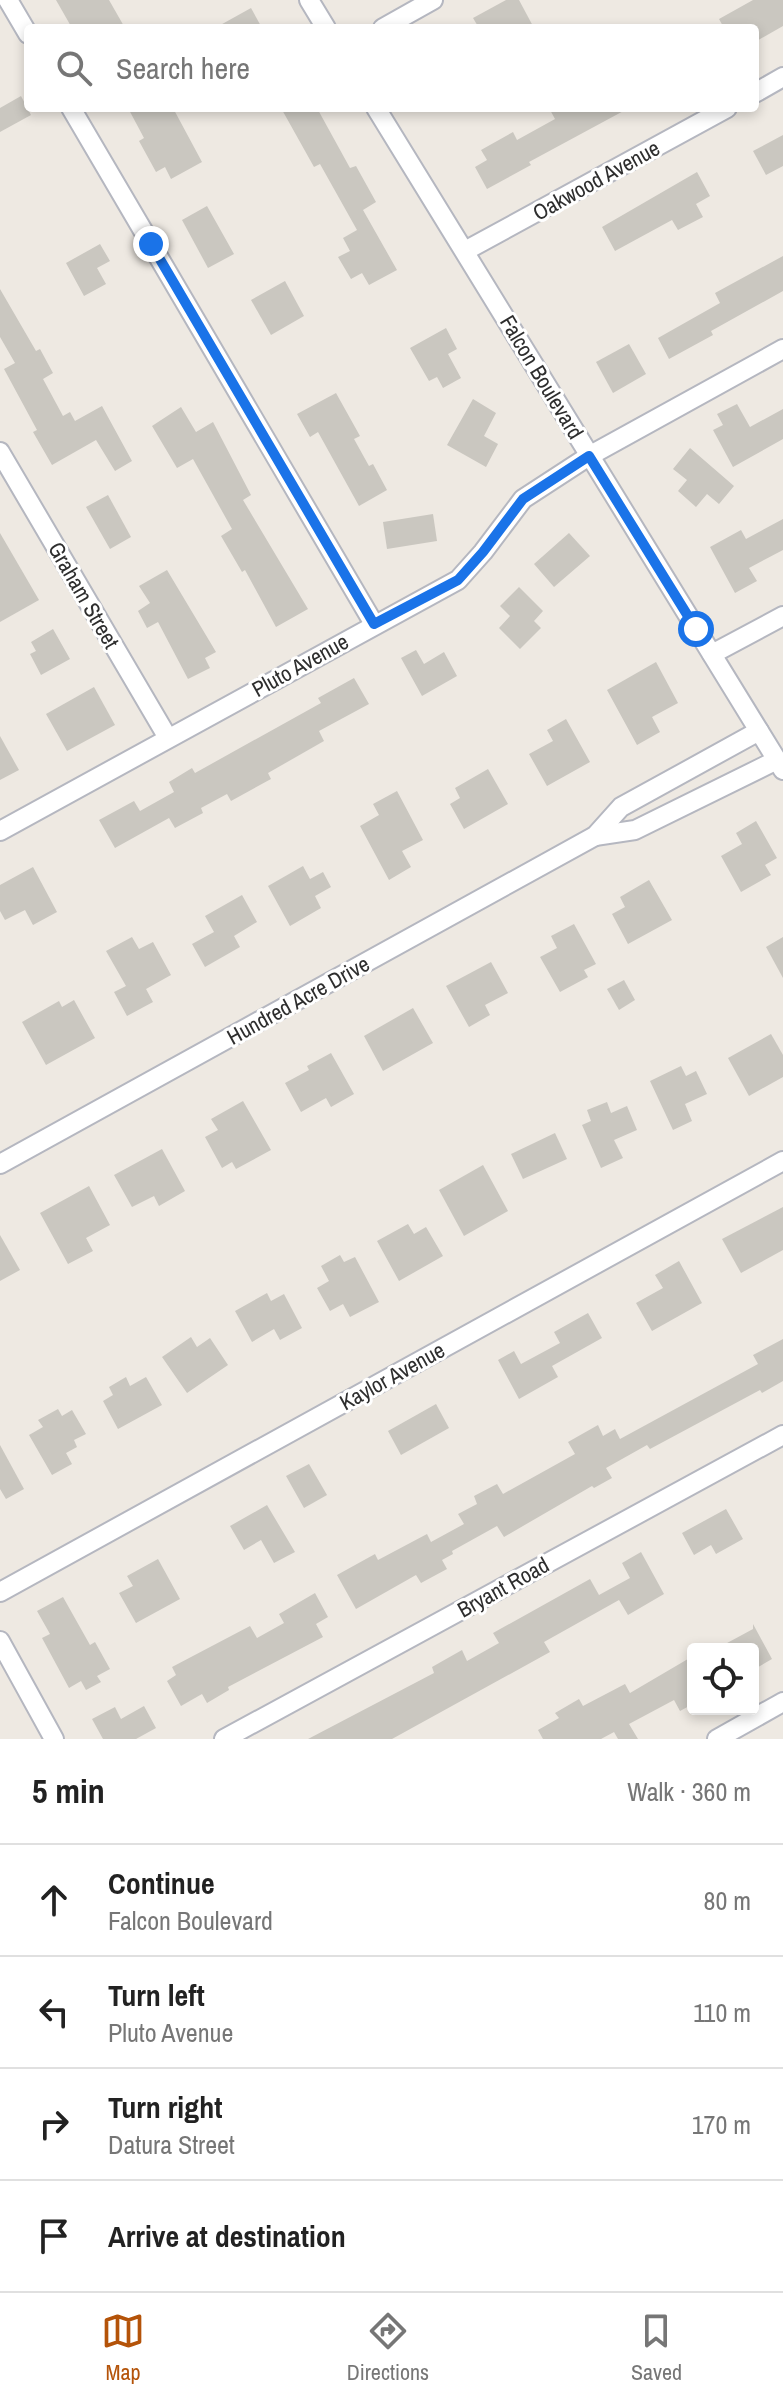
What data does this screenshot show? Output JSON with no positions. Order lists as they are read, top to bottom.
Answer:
{
  "streets": {
    "street": [
      "Oakwood Avenue",
      "Falcon Boulevard",
      "Graham Street",
      "Pluto Avenue",
      "Hundred Acre Drive",
      "Kaylor Avenue",
      "Bryant Road"
    ]
  },
  "crossings": [
    ["Oakwood Avenue", "Falcon Boulevard"],
    ["Falcon Boulevard", "Pluto Avenue"],
    ["Falcon Boulevard", "Hundred Acre Drive"],
    ["Graham Street", "Pluto Avenue"]
  ],
  "page": {
    "search": "Search here",
    "heading": ["5 min", "Walk · 360 m"],
    "list": [
      ["Continue", "Falcon Boulevard", "80 m"],
      ["Turn left", "Pluto Avenue", "110 m"],
      ["Turn right", "Datura Street", "170 m"],
      "Arrive at destination"
    ],
    "nav": ["Map", "Directions", "Saved"]
  }
}
